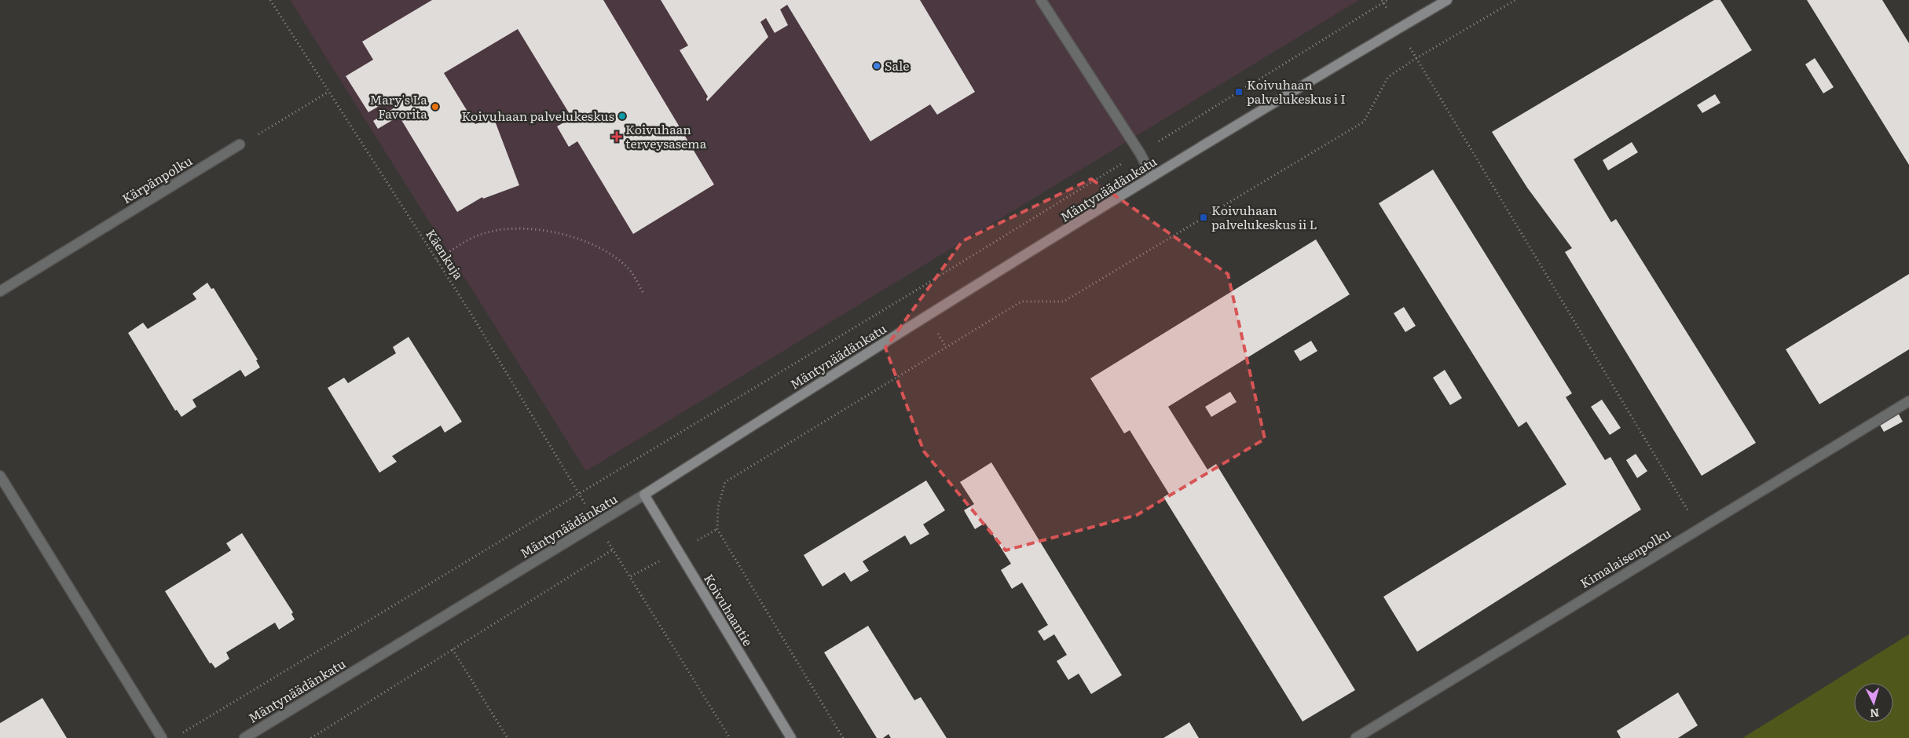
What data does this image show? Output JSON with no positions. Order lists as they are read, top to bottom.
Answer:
{
  "streets": {
    "street": [
      "Kärpänpolku",
      "Mäntynäädänkatu",
      "Kimalaisenpolku",
      "Koivuhaantie"
    ],
    "path": ["Käenkuja"]
  },
  "crossings": [
    ["Mäntynäädänkatu", "Käenkuja"],
    ["Mäntynäädänkatu", "Koivuhaantie"]
  ],
  "places": {
    "other": ["Sale", "Mary's La Favorita", "Koivuhaan palvelukeskus"],
    "transit": ["Koivuhaan palvelukeskus i I", "Koivuhaan palvelukeskus ii L"],
    "health": ["Koivuhaan terveysasema"]
  },
  "north": "bottom"
}
